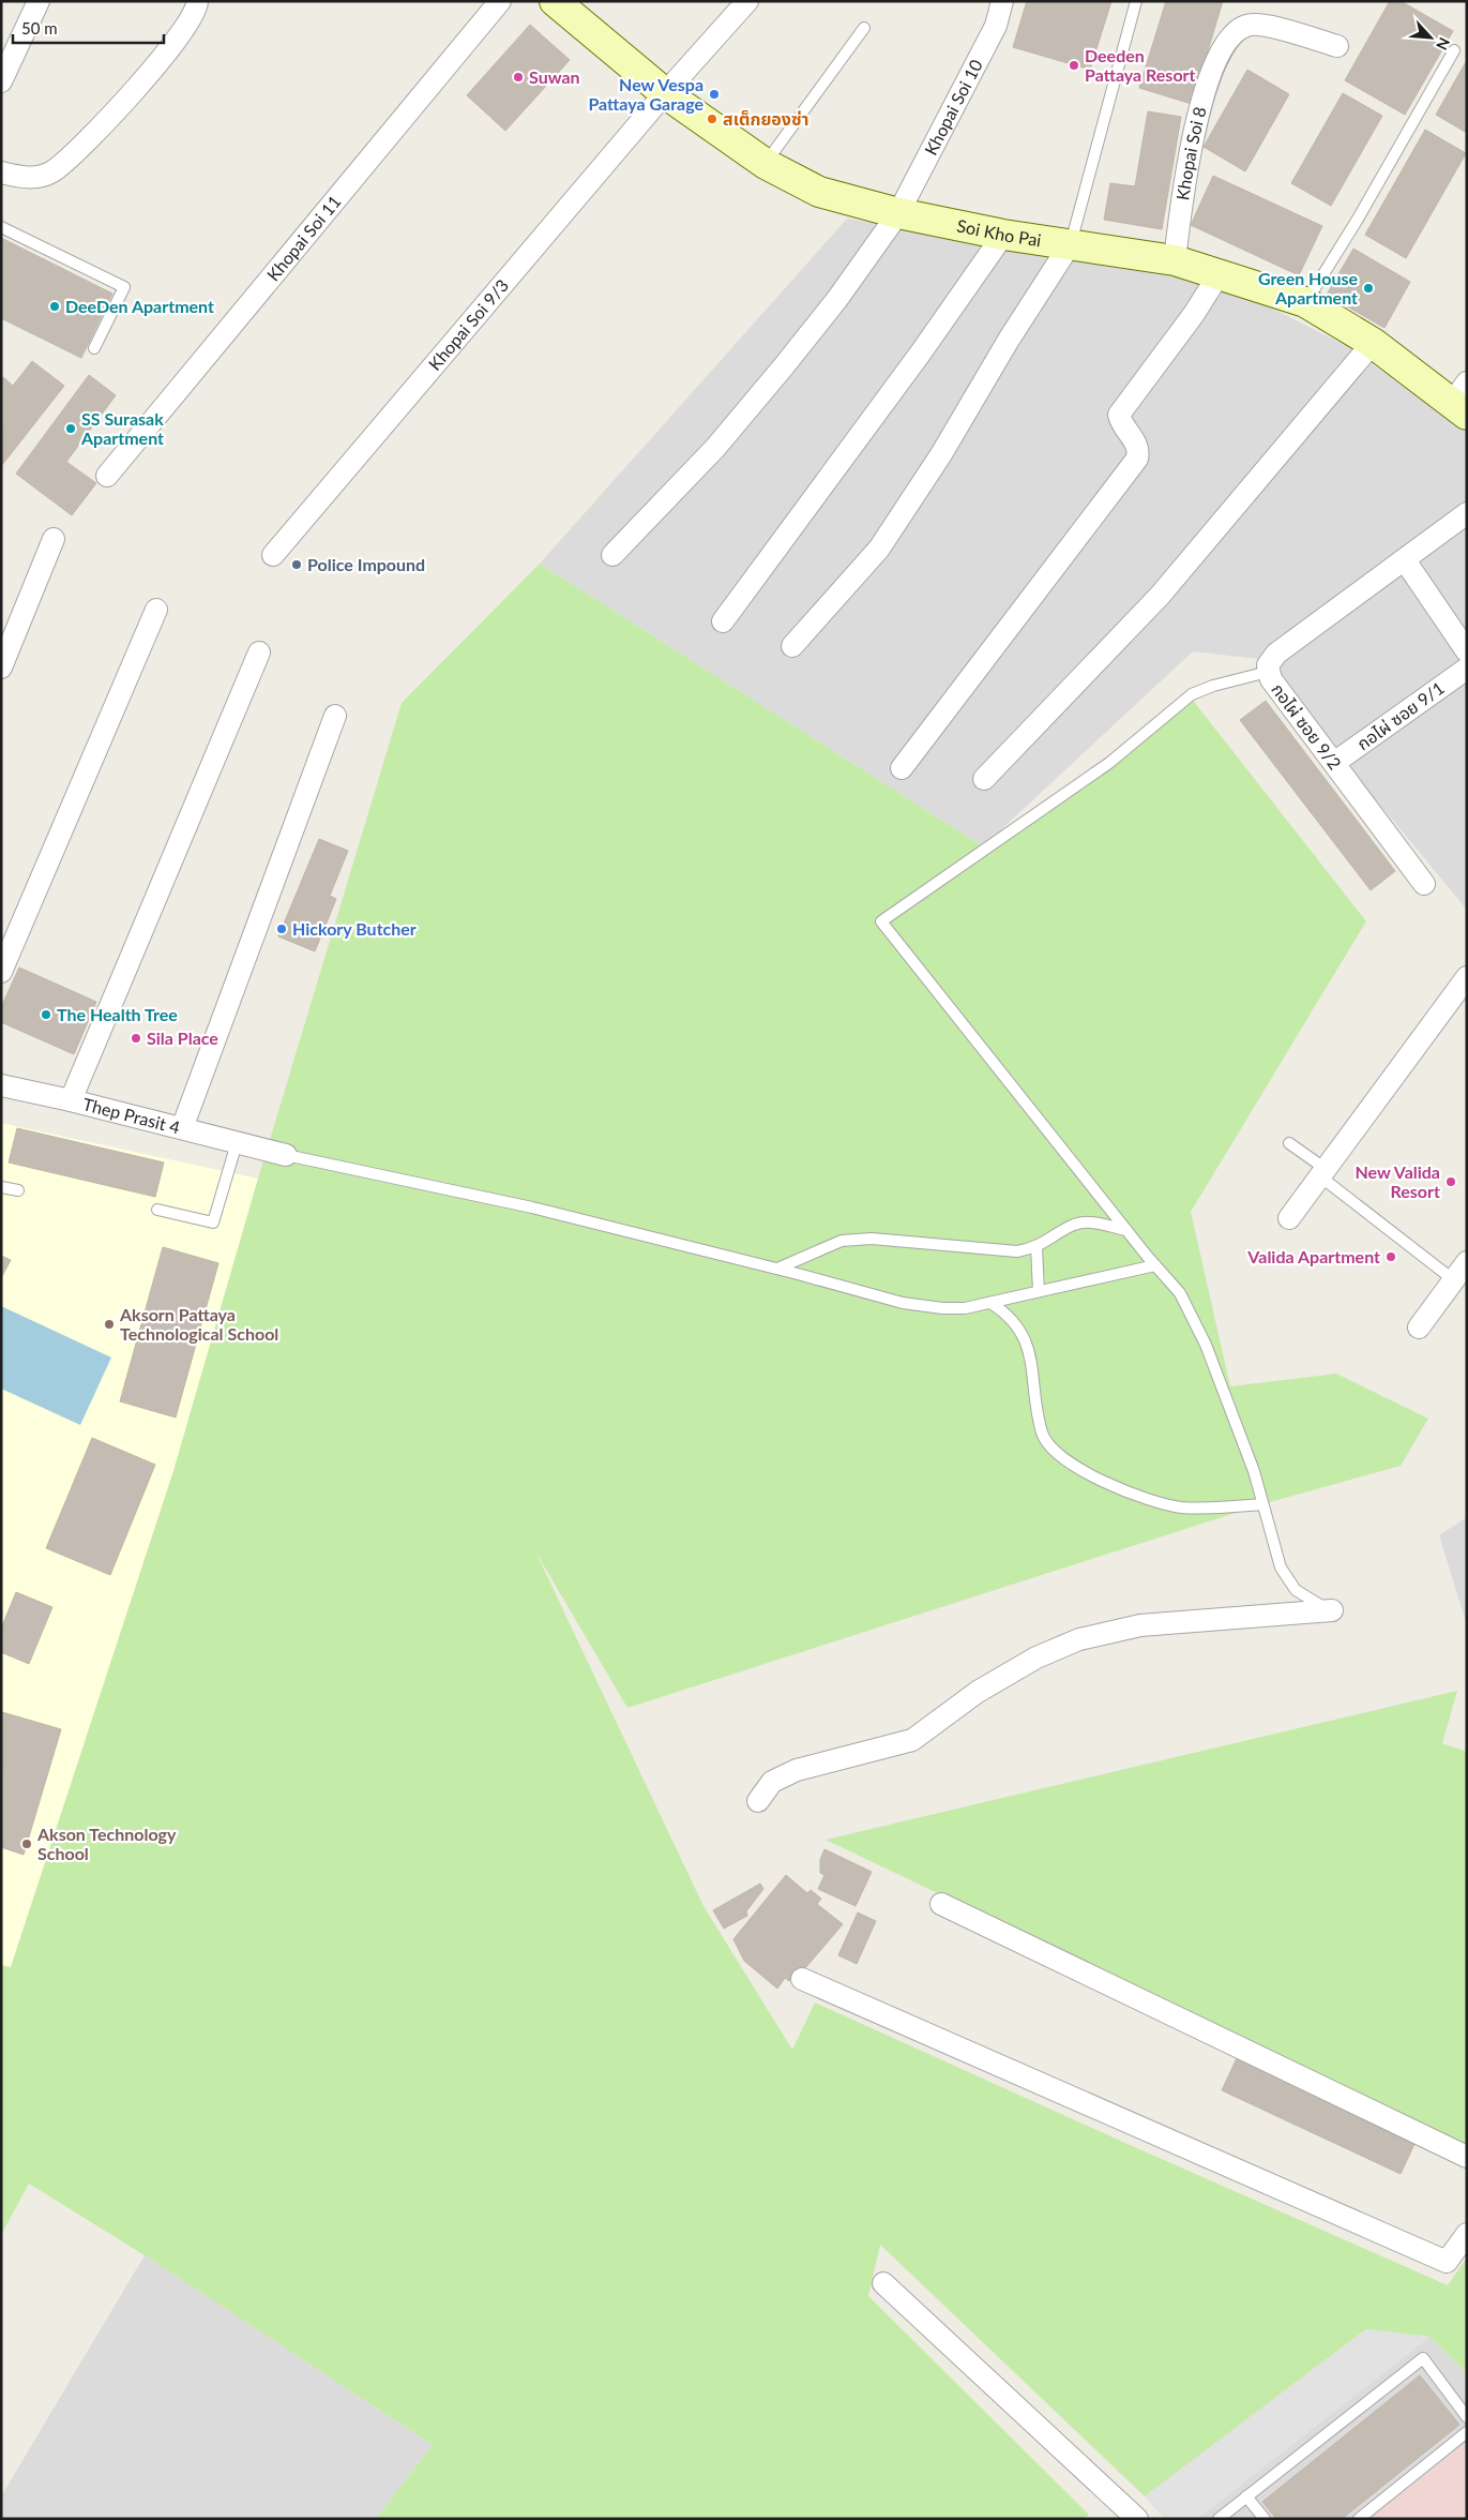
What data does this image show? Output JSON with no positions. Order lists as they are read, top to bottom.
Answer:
{
  "streets": {
    "street": [
      "Khopai Soi 10",
      "Khopai Soi 8",
      "Soi Kho Pai",
      "Khopai Soi 11",
      "Khopai Soi 9/3",
      "กอไผ่ ซอย 9/1",
      "กอไผ่ ซอย 9/2",
      "Thep Prasit 4"
    ]
  },
  "crossings": [
    ["Khopai Soi 10", "Soi Kho Pai"],
    ["Khopai Soi 8", "Soi Kho Pai"],
    ["Soi Kho Pai", "Khopai Soi 9/3"],
    ["กอไผ่ ซอย 9/1", "กอไผ่ ซอย 9/2"]
  ],
  "places": [
    "Deeden Pattaya Resort",
    "Suwan",
    "New Vespa Pattaya Garage",
    "สเต็กยองซ่า",
    "Green House Apartment",
    "DeeDen Apartment",
    "SS Surasak Apartment",
    "Police Impound",
    "Hickory Butcher",
    "The Health Tree",
    "Sila Place",
    "New Valida Resort",
    "Valida Apartment",
    "Aksorn Pattaya Technological School",
    "Akson Technology School"
  ],
  "scale_bar": "50 m",
  "north": "bottom right"
}
